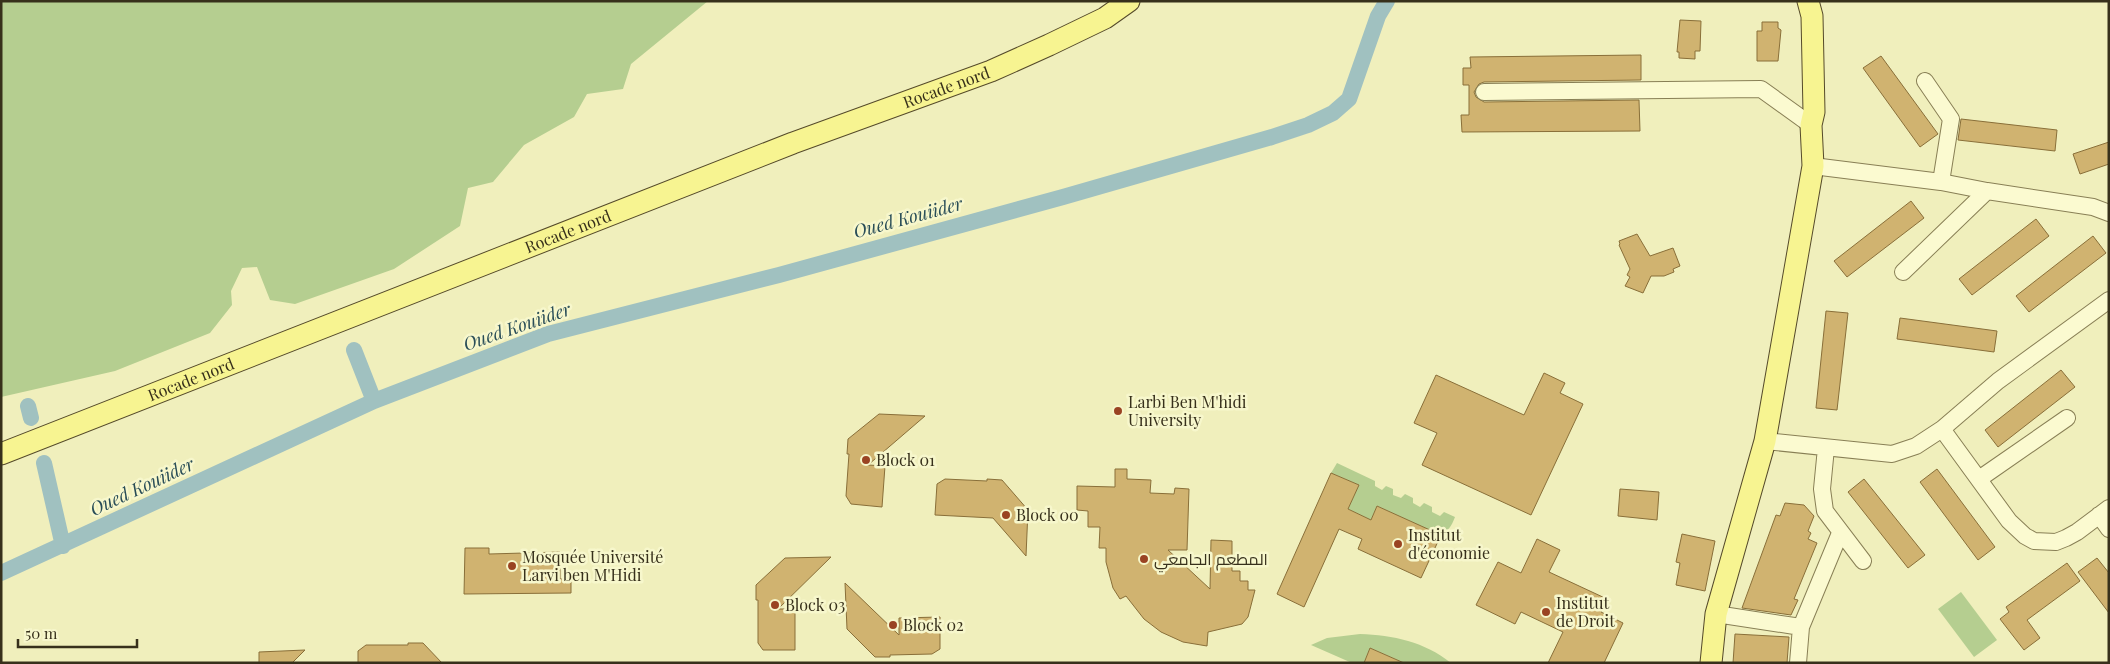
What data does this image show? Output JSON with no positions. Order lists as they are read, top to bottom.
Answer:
{
  "streets": {
    "main road": ["Rocade nord"]
  },
  "water": ["Oued Kouiider"],
  "places": [
    "Larbi Ben M'hidi University",
    "Block 01",
    "Block 00",
    "Institut d'économie",
    "المطعم الجامعي",
    "Mosquée Université Larvi ben M'Hidi",
    "Block 03",
    "Institut de Droit",
    "Block 02"
  ],
  "scale_bar": "50 m"
}
